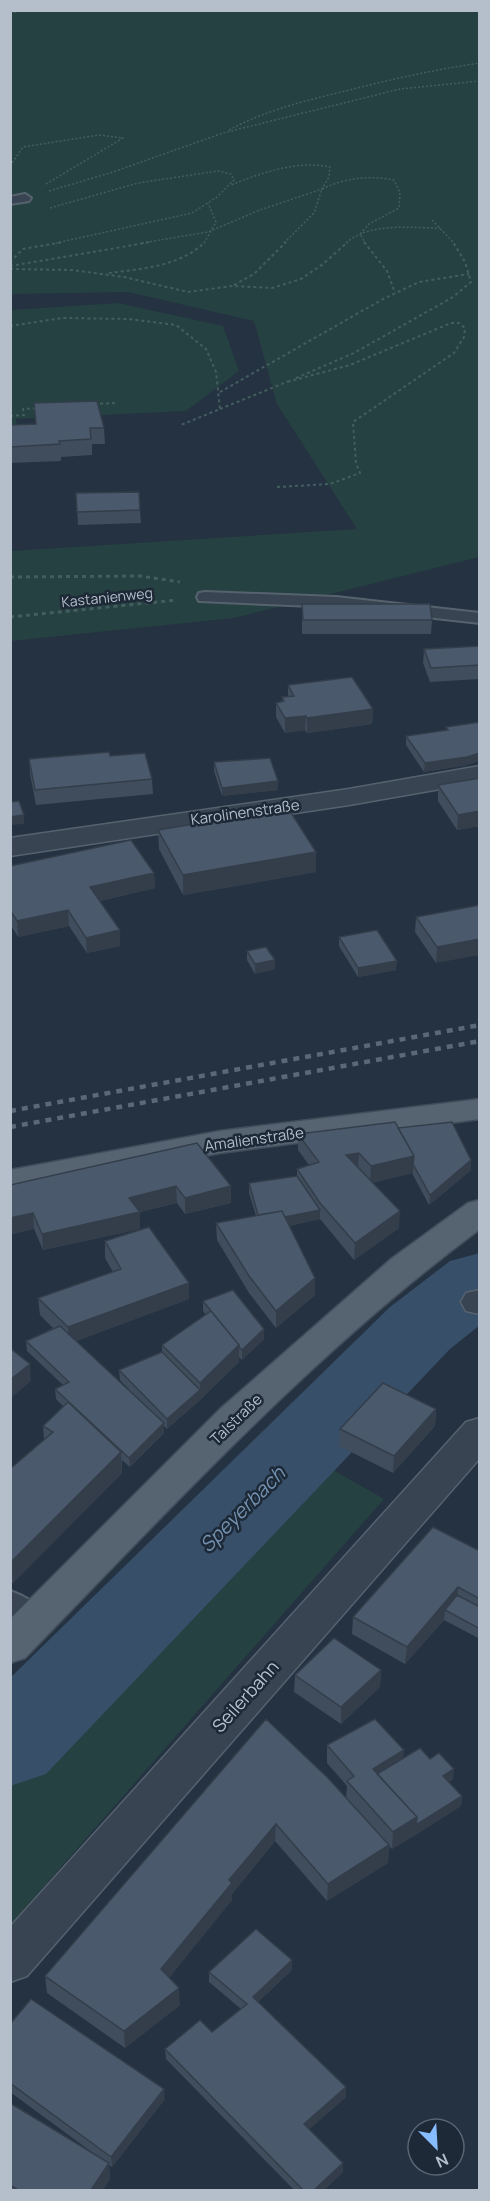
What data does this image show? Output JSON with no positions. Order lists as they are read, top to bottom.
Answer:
{
  "streets": {
    "main road": ["Amalienstraße", "Talstraße"],
    "street": ["Karolinenstraße", "Seilerbahn"],
    "path": ["Kastanienweg"]
  },
  "water": ["Speyerbach"],
  "north": "bottom right"
}
